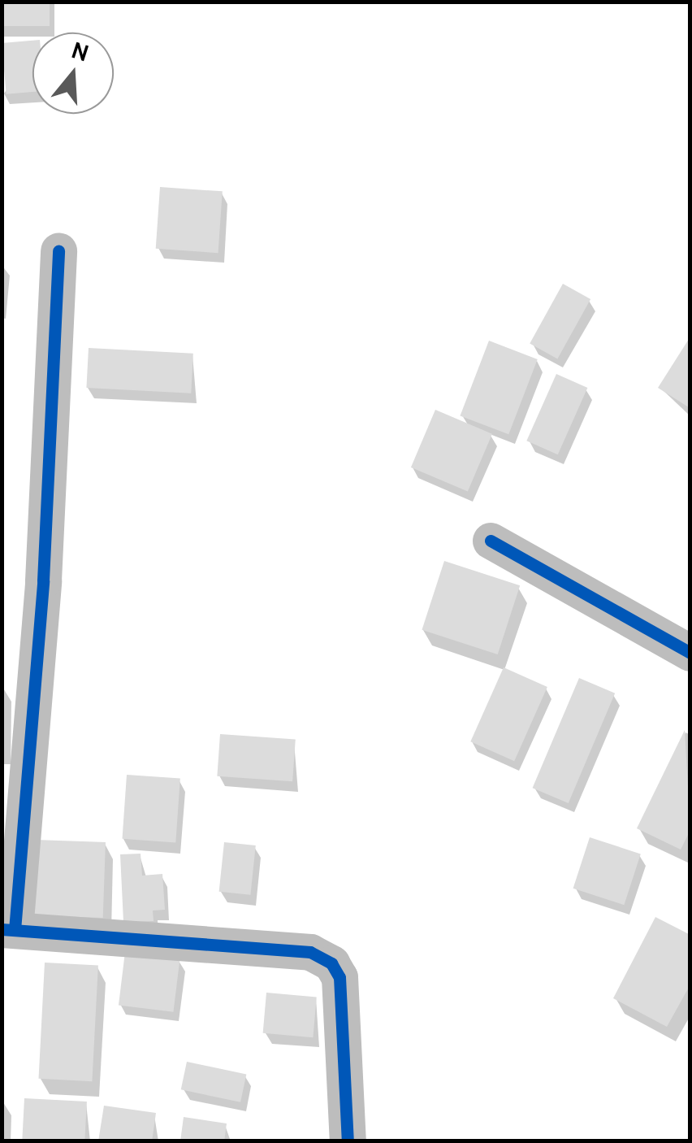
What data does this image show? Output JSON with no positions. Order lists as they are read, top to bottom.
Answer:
{
  "north": "top"
}
